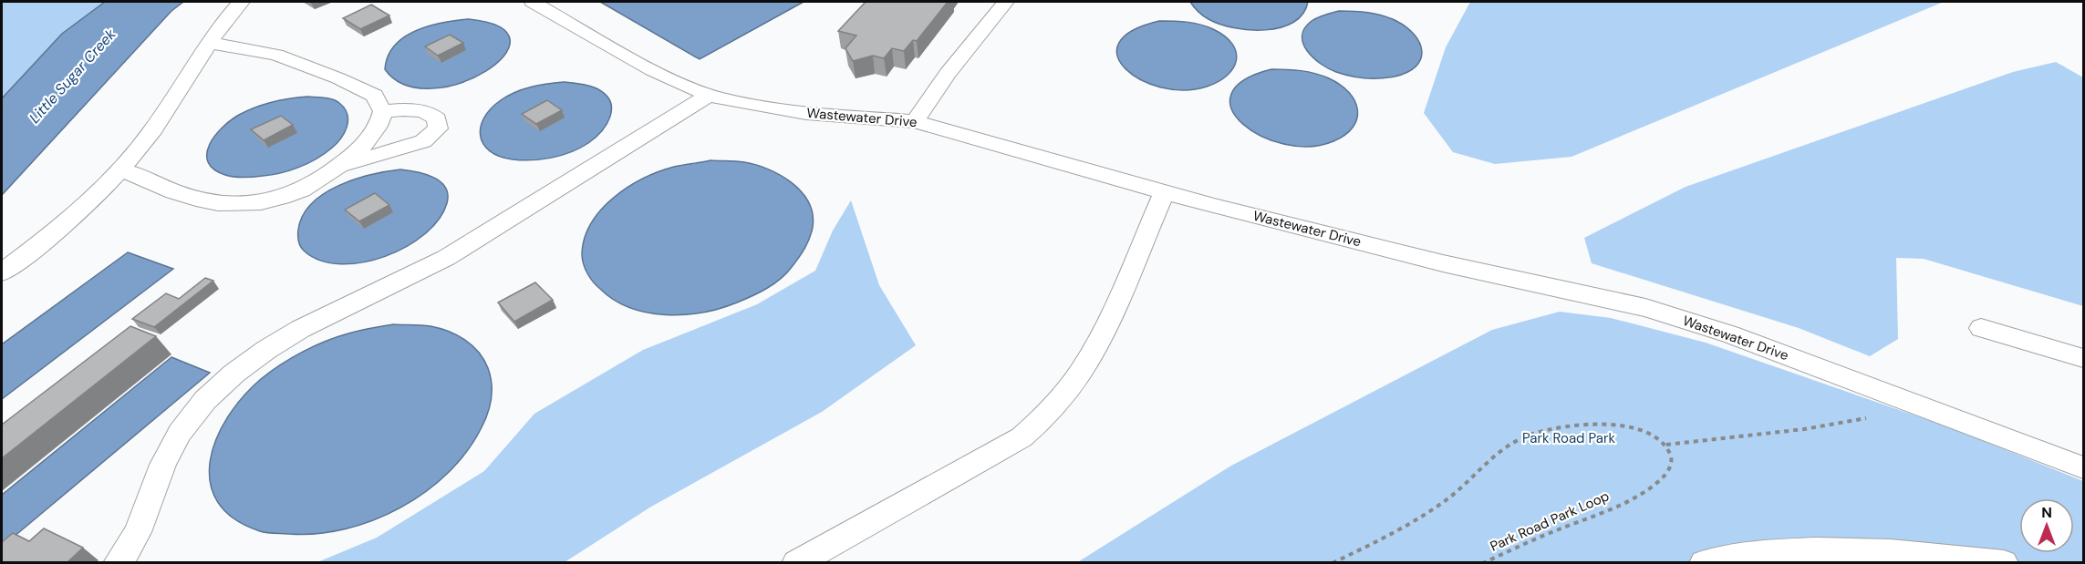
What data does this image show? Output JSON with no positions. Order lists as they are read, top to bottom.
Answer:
{
  "streets": {
    "lane": ["Wastewater Drive"],
    "path": ["Park Road Park Loop"]
  },
  "water": ["Little Sugar Creek"],
  "parks": ["Park Road Park"],
  "north": "top"
}
